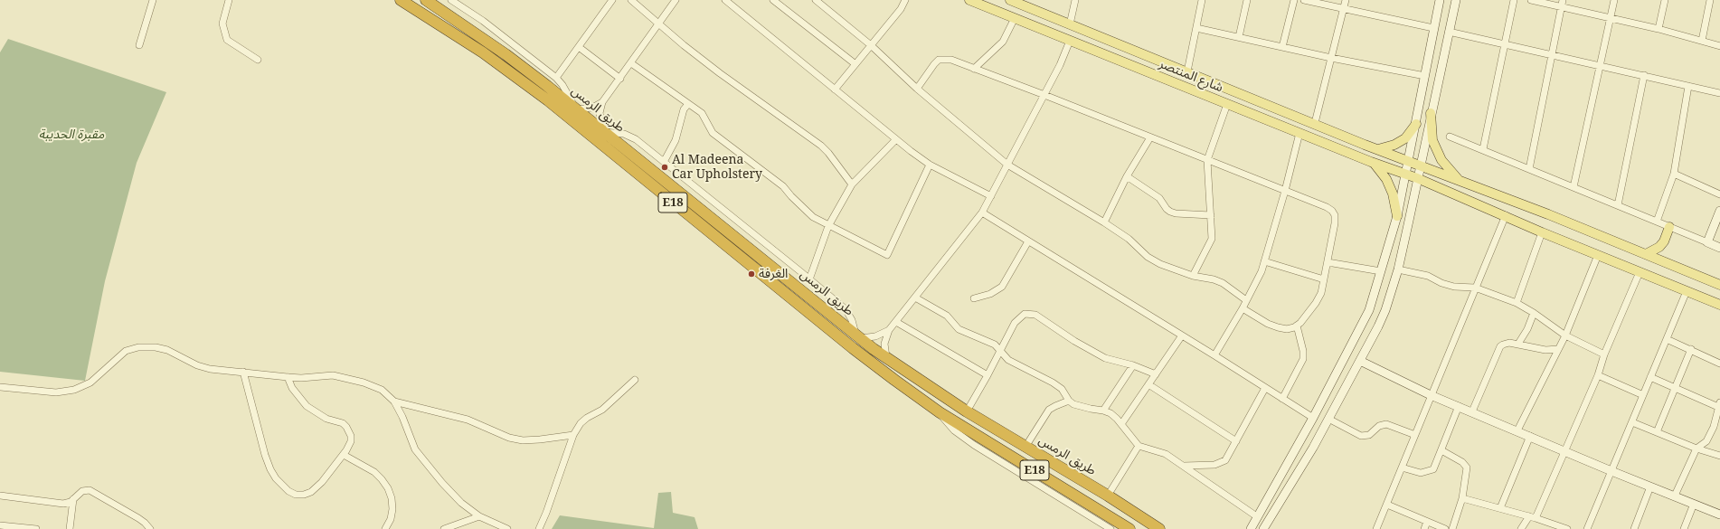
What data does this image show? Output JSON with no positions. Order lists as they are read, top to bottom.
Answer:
{
  "streets": {
    "highway": ["طريق الرمس", "E18"],
    "main road": ["شارع المنتصر"]
  },
  "parks": ["مقبرة الحديبة"],
  "places": ["Al Madeena Car Upholstery", "الغرفة"]
}
